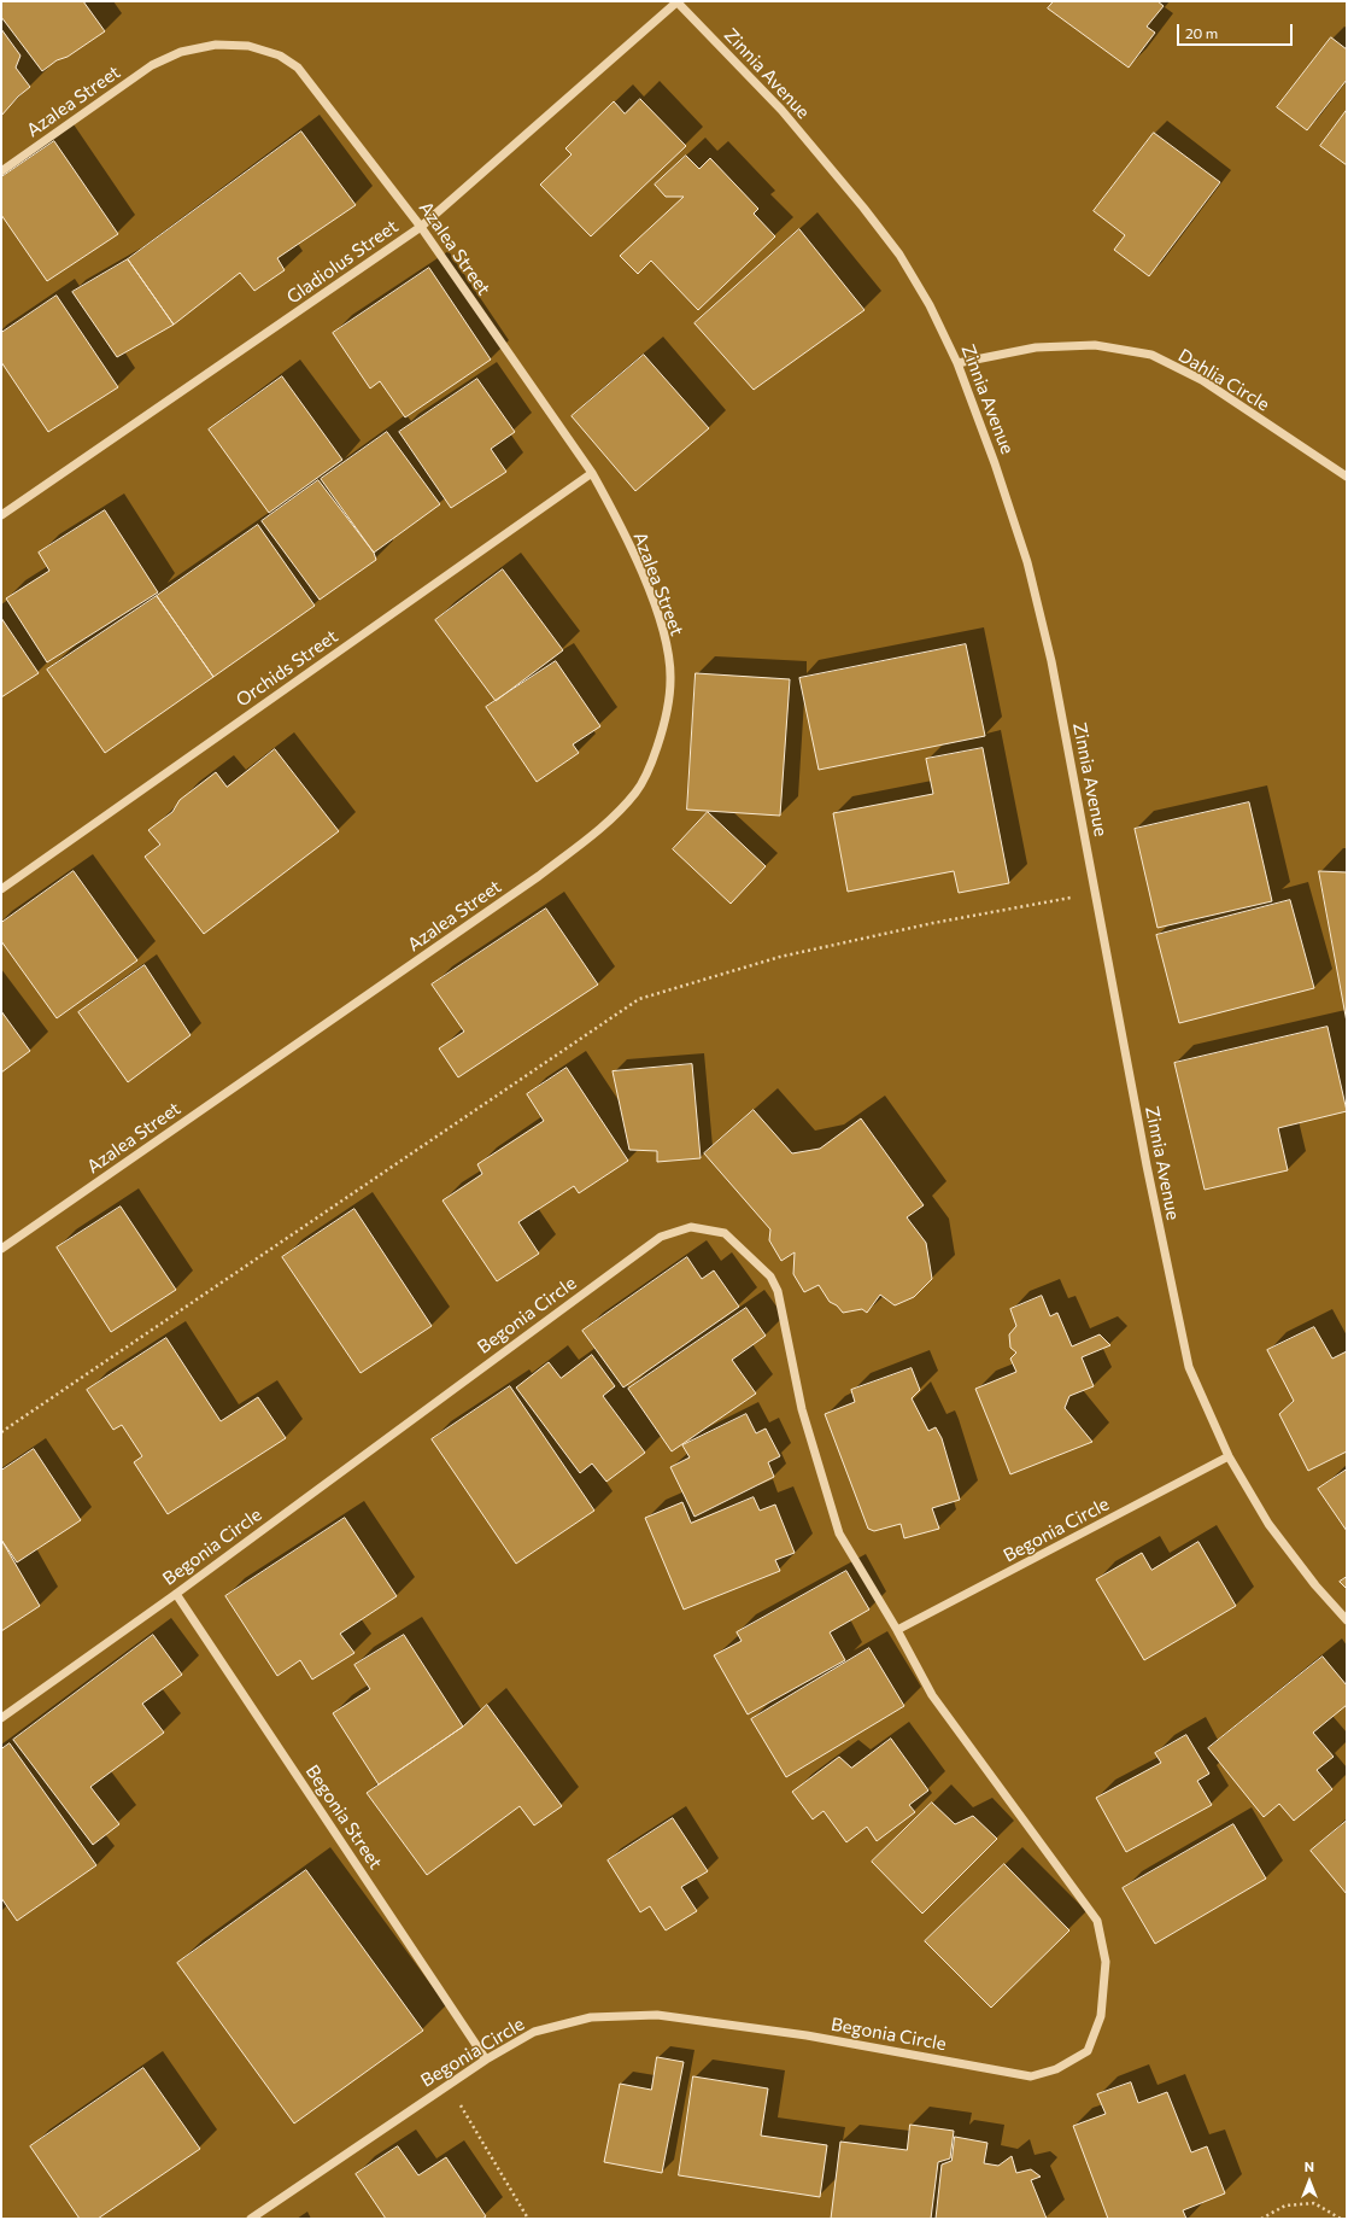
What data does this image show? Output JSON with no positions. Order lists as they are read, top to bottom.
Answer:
{
  "streets": {
    "street": [
      "Zinnia Avenue",
      "Azalea Street",
      "Gladiolus Street",
      "Dahlia Circle",
      "Orchids Street",
      "Begonia Circle",
      "Begonia Street"
    ]
  },
  "crossings": [
    ["Zinnia Avenue", "Gladiolus Street"],
    ["Zinnia Avenue", "Dahlia Circle"],
    ["Zinnia Avenue", "Begonia Circle"],
    ["Azalea Street", "Gladiolus Street"],
    ["Azalea Street", "Orchids Street"],
    ["Begonia Circle", "Begonia Street"]
  ],
  "scale_bar": "20 m",
  "north": "top"
}
